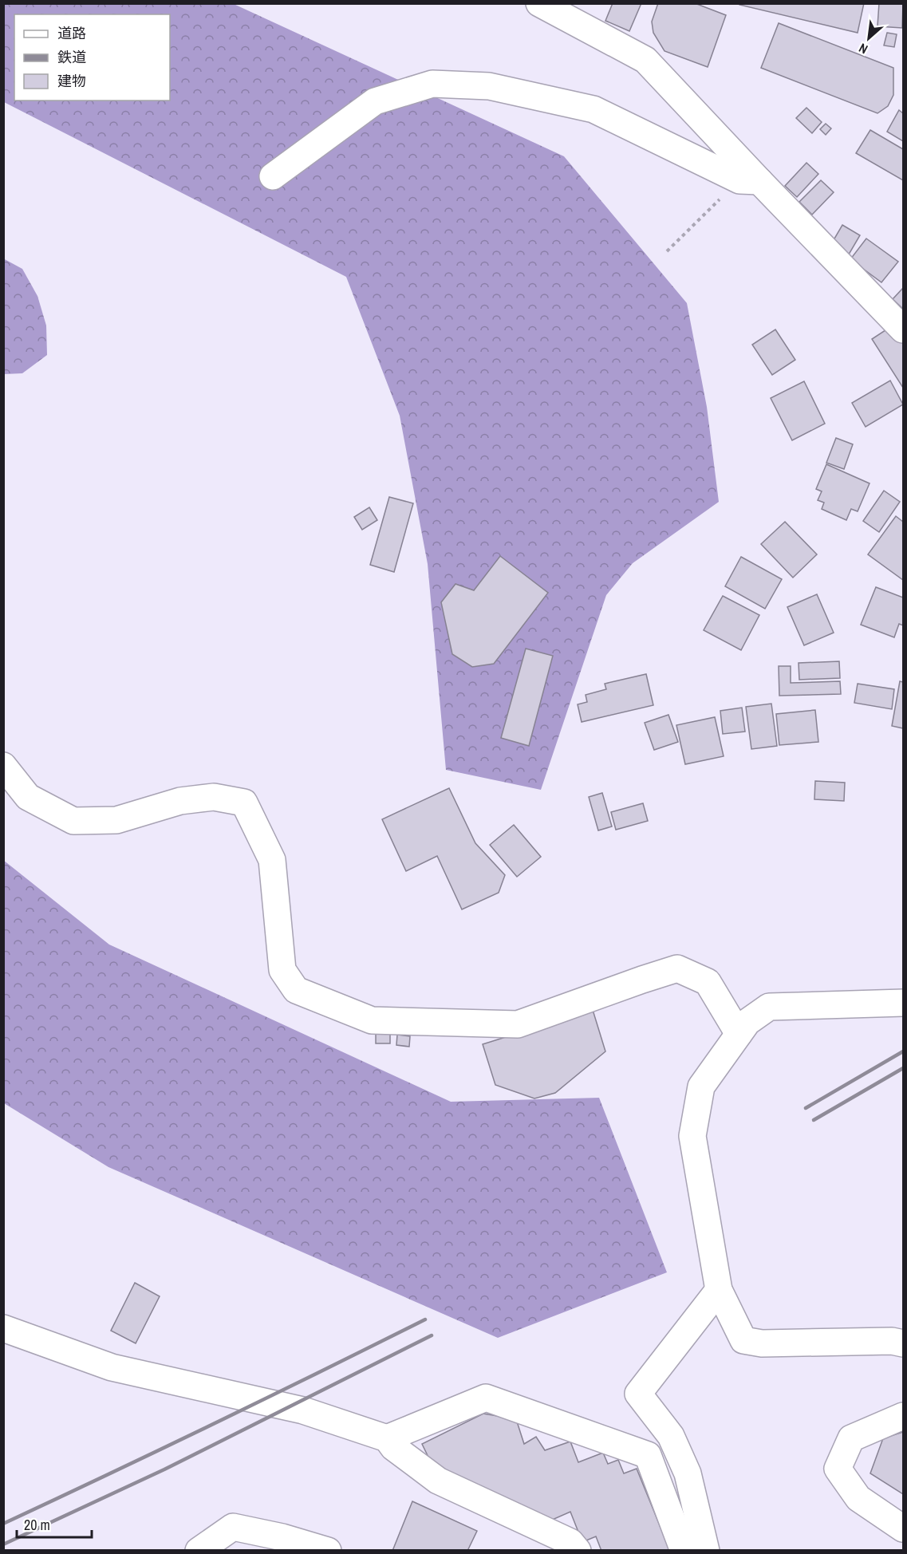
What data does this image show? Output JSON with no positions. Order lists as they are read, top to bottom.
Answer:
{
  "legend": ["道路", "鉄道", "建物"],
  "scale_bar": "20 m",
  "north": "bottom left"
}
